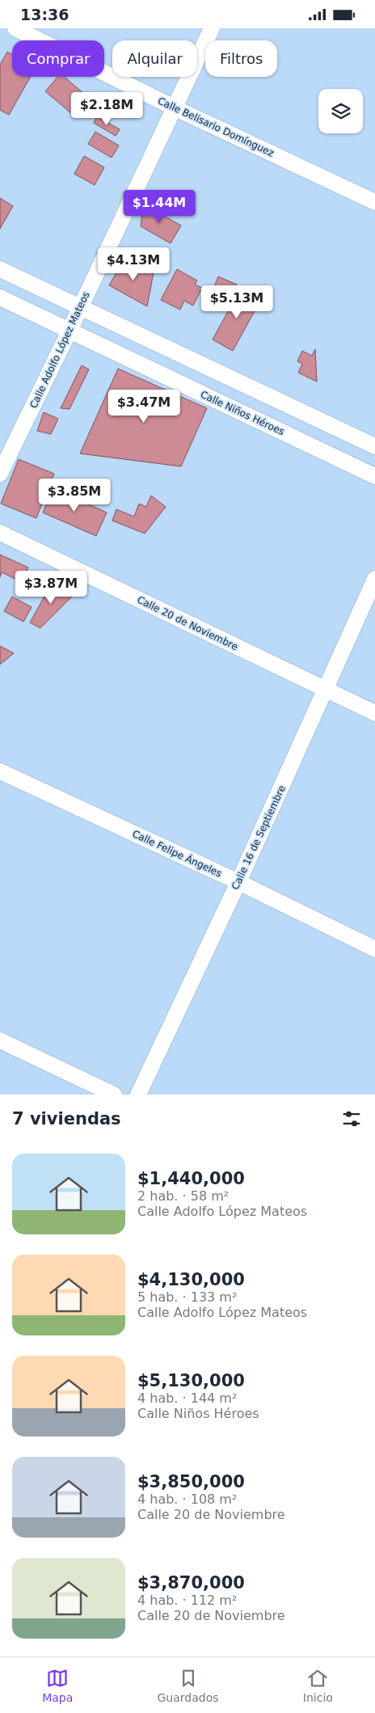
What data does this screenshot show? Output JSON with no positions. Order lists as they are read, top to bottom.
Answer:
{
  "streets": {
    "street": [
      "Calle Belisario Domínguez",
      "Calle Adolfo López Mateos",
      "Calle Niños Héroes",
      "Calle 20 de Noviembre",
      "Calle 16 de Septiembre",
      "Calle Felipe Ángeles"
    ]
  },
  "crossings": [
    ["Calle Belisario Domínguez", "Calle Adolfo López Mateos"],
    ["Calle Adolfo López Mateos", "Calle Niños Héroes"],
    ["Calle 20 de Noviembre", "Calle 16 de Septiembre"],
    ["Calle 16 de Septiembre", "Calle Felipe Ángeles"]
  ],
  "page": {
    "status": "13:36",
    "chip": ["Comprar", "Alquilar", "Filtros"],
    "price": [
      "$2.18M",
      "$1.44M",
      "$4.13M",
      "$5.13M",
      "$3.47M",
      "$3.85M",
      "$3.87M"
    ],
    "heading": "7 viviendas",
    "list": [
      {
        "name": "$1,440,000",
        "note": "2 hab. · 58 m² · Calle Adolfo López Mateos"
      },
      {
        "name": "$4,130,000",
        "note": "5 hab. · 133 m² · Calle Adolfo López Mateos"
      },
      {
        "name": "$5,130,000",
        "note": "4 hab. · 144 m² · Calle Niños Héroes"
      },
      {
        "name": "$3,850,000",
        "note": "4 hab. · 108 m² · Calle 20 de Noviembre"
      },
      {
        "name": "$3,870,000",
        "note": "4 hab. · 112 m² · Calle 20 de Noviembre"
      }
    ],
    "tabs": ["Mapa", "Guardados", "Inicio"]
  }
}
